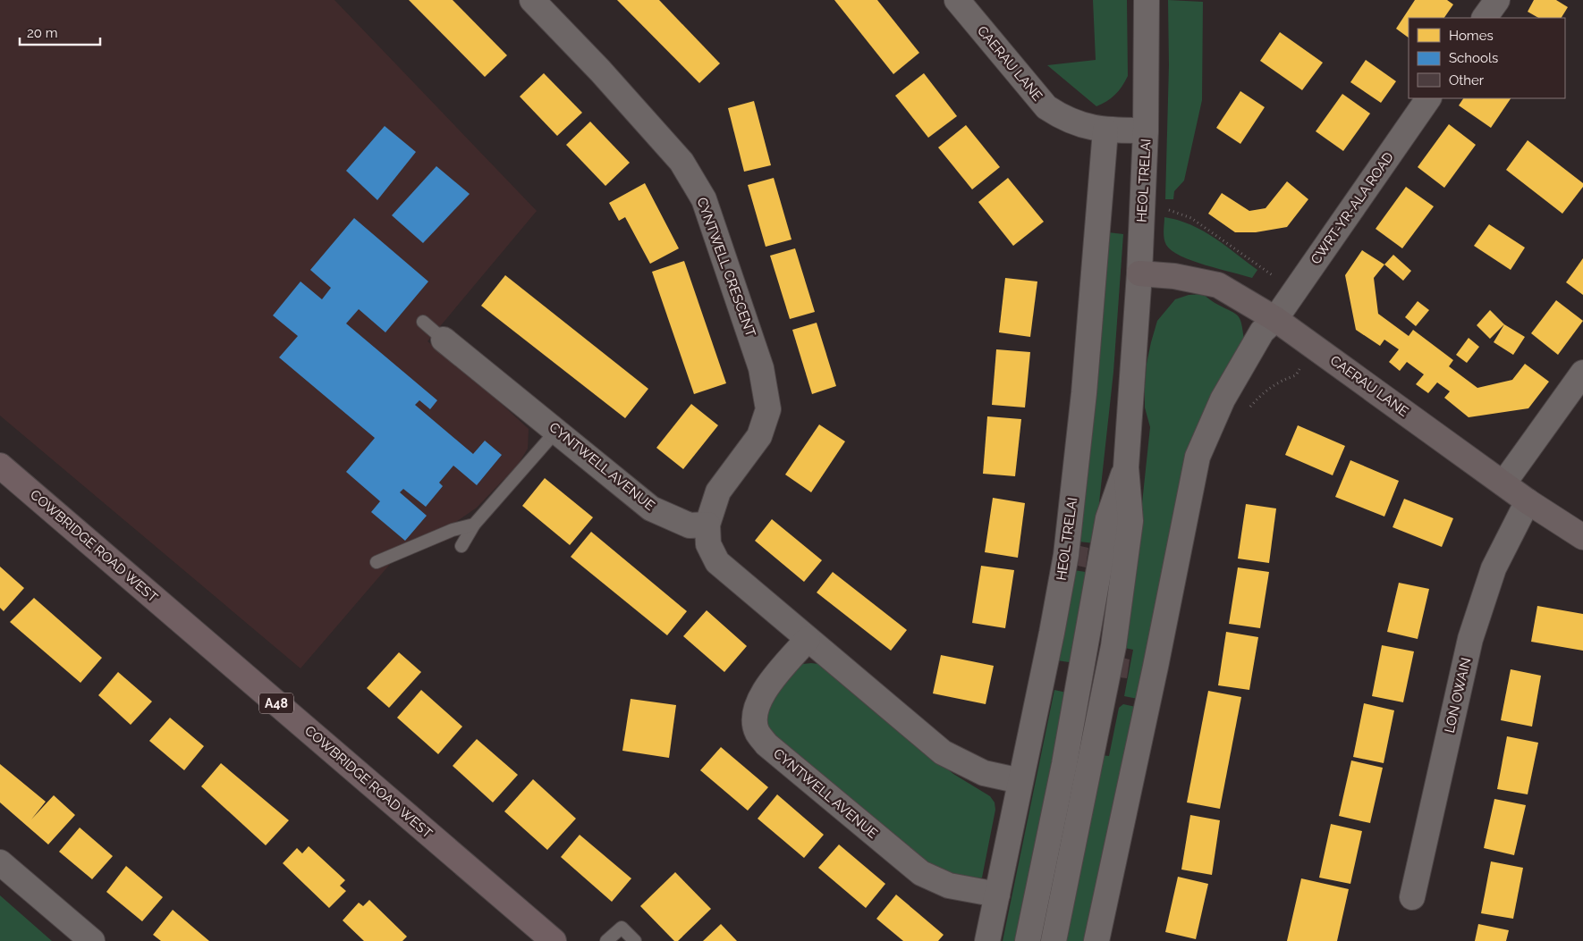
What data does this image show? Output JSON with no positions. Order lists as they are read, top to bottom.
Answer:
{
  "streets": {
    "highway": ["COWBRIDGE ROAD WEST", "A48"],
    "street": [
      "CAERAU LANE",
      "HEOL TRELAI",
      "CWRT-YR-ALA ROAD",
      "CYNTWELL CRESCENT",
      "CYNTWELL AVENUE",
      "LON OWAIN"
    ]
  },
  "crossings": [
    ["CAERAU LANE", "HEOL TRELAI"],
    ["CAERAU LANE", "CWRT-YR-ALA ROAD"],
    ["CAERAU LANE", "LON OWAIN"],
    ["HEOL TRELAI", "CYNTWELL AVENUE"],
    ["CYNTWELL CRESCENT", "CYNTWELL AVENUE"]
  ],
  "legend": ["Homes", "Schools", "Other"],
  "scale_bar": "20 m"
}
